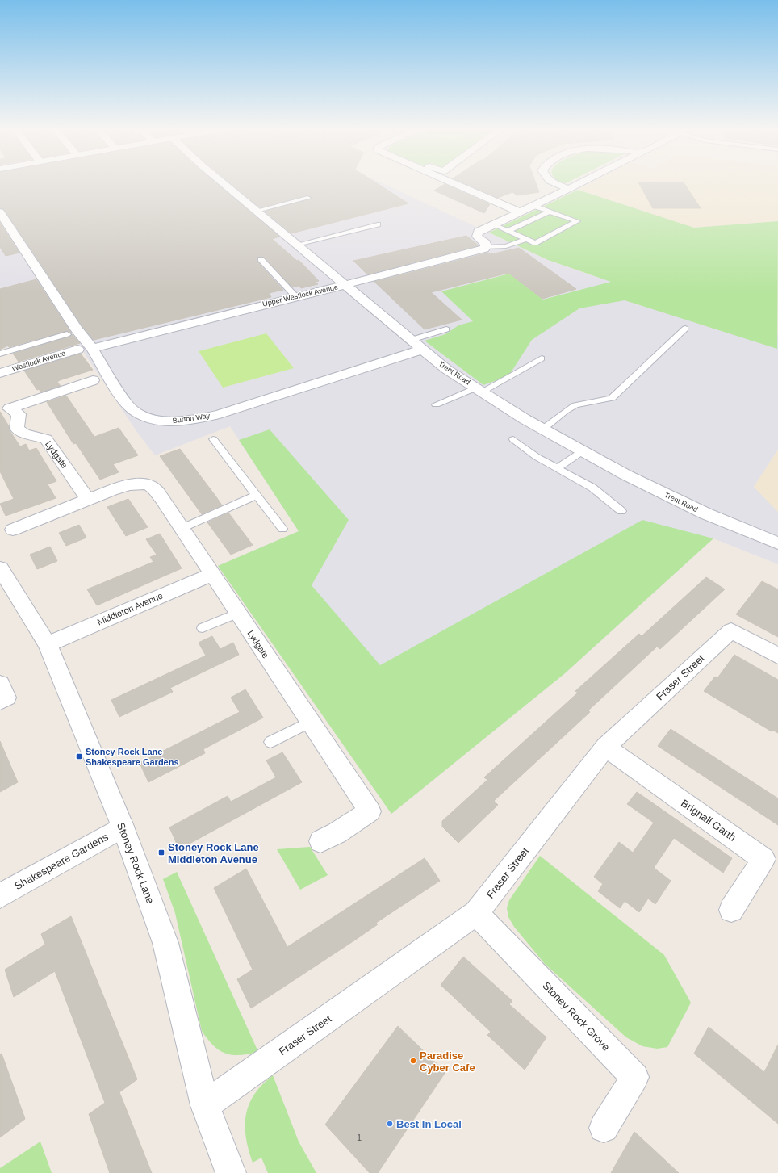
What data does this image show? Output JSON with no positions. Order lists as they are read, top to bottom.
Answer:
{
  "streets": {
    "street": [
      "Upper Westlock Avenue",
      "Westlock Avenue",
      "Trent Road",
      "Burton Way",
      "Lydgate",
      "Middleton Avenue",
      "Fraser Street",
      "Brignall Garth",
      "Shakespeare Gardens",
      "Stoney Rock Lane",
      "Stoney Rock Grove"
    ]
  },
  "crossings": [
    ["Upper Westlock Avenue", "Trent Road"],
    ["Upper Westlock Avenue", "Burton Way"],
    ["Trent Road", "Burton Way"],
    ["Lydgate", "Middleton Avenue"],
    ["Middleton Avenue", "Stoney Rock Lane"],
    ["Fraser Street", "Brignall Garth"],
    ["Fraser Street", "Stoney Rock Lane"],
    ["Fraser Street", "Stoney Rock Grove"],
    ["Shakespeare Gardens", "Stoney Rock Lane"]
  ],
  "places": {
    "transit": ["Stoney Rock Lane Shakespeare Gardens", "Stoney Rock Lane Middleton Avenue"],
    "other": ["Paradise Cyber Cafe", "Best In Local"]
  },
  "house_numbers": ["1"]
}
